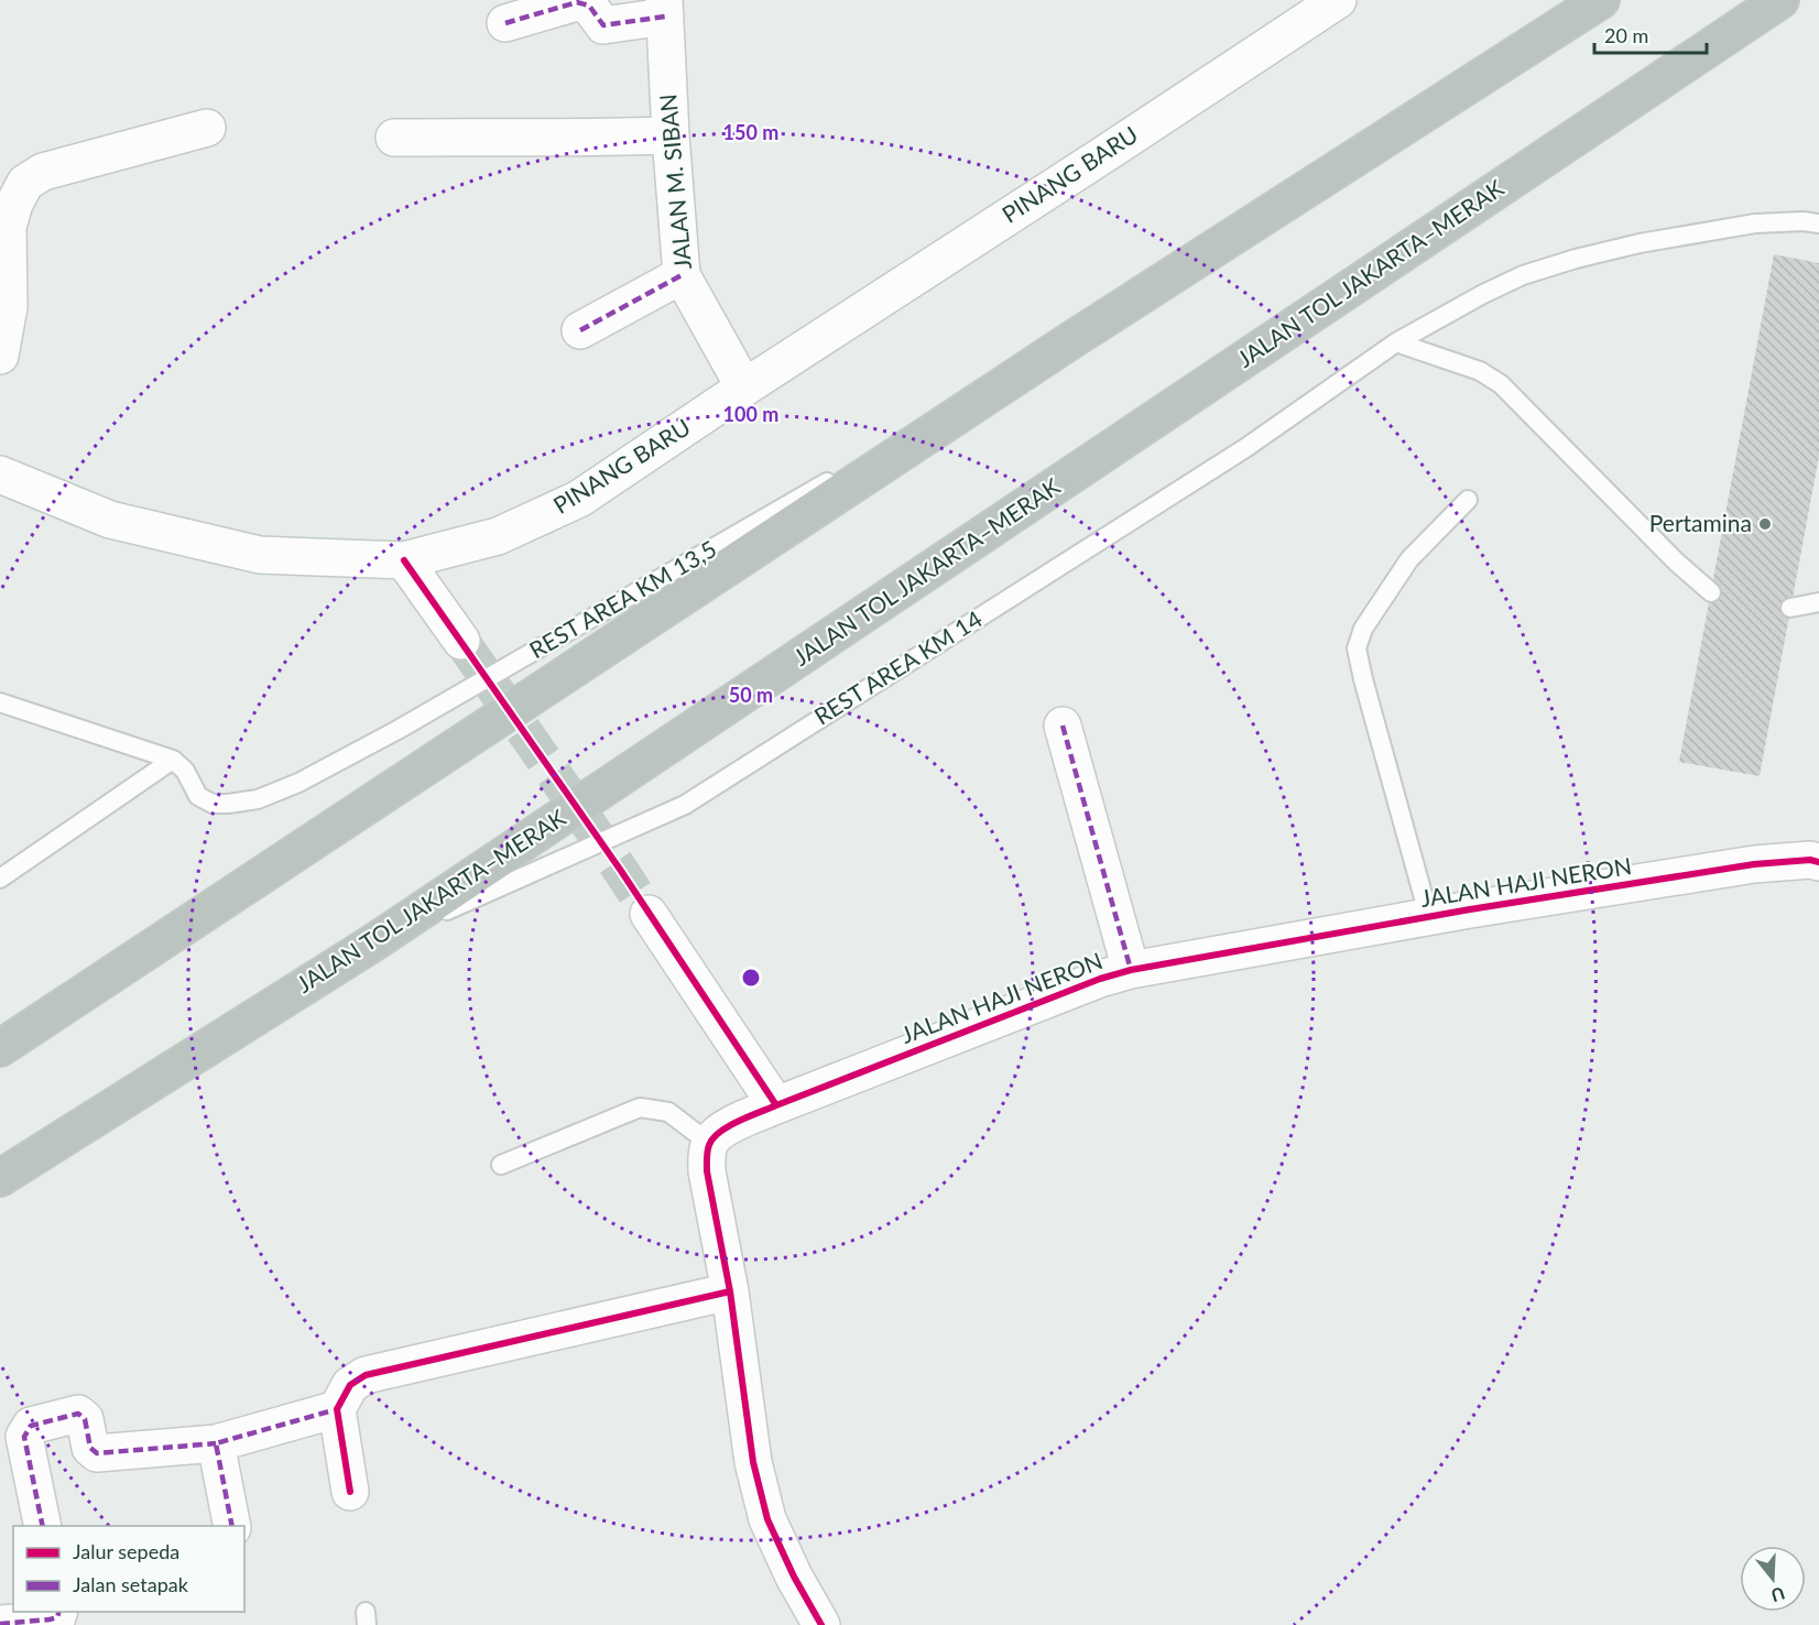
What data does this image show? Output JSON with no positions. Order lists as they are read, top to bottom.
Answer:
{
  "streets": {
    "highway": ["JALAN TOL JAKARTA–MERAK"],
    "street": ["PINANG BARU", "JALAN M. SIBAN", "JALAN HAJI NERON"],
    "lane": ["REST AREA KM 13,5", "REST AREA KM 14"]
  },
  "crossings": [
    ["PINANG BARU", "JALAN M. SIBAN"],
    ["JALAN TOL JAKARTA–MERAK", "REST AREA KM 14"]
  ],
  "places": ["Pertamina"],
  "legend": ["Jalur sepeda", "Jalan setapak"],
  "scale_bar": "20 m",
  "north": "bottom",
  "rings": ["150 m", "100 m", "50 m"]
}
